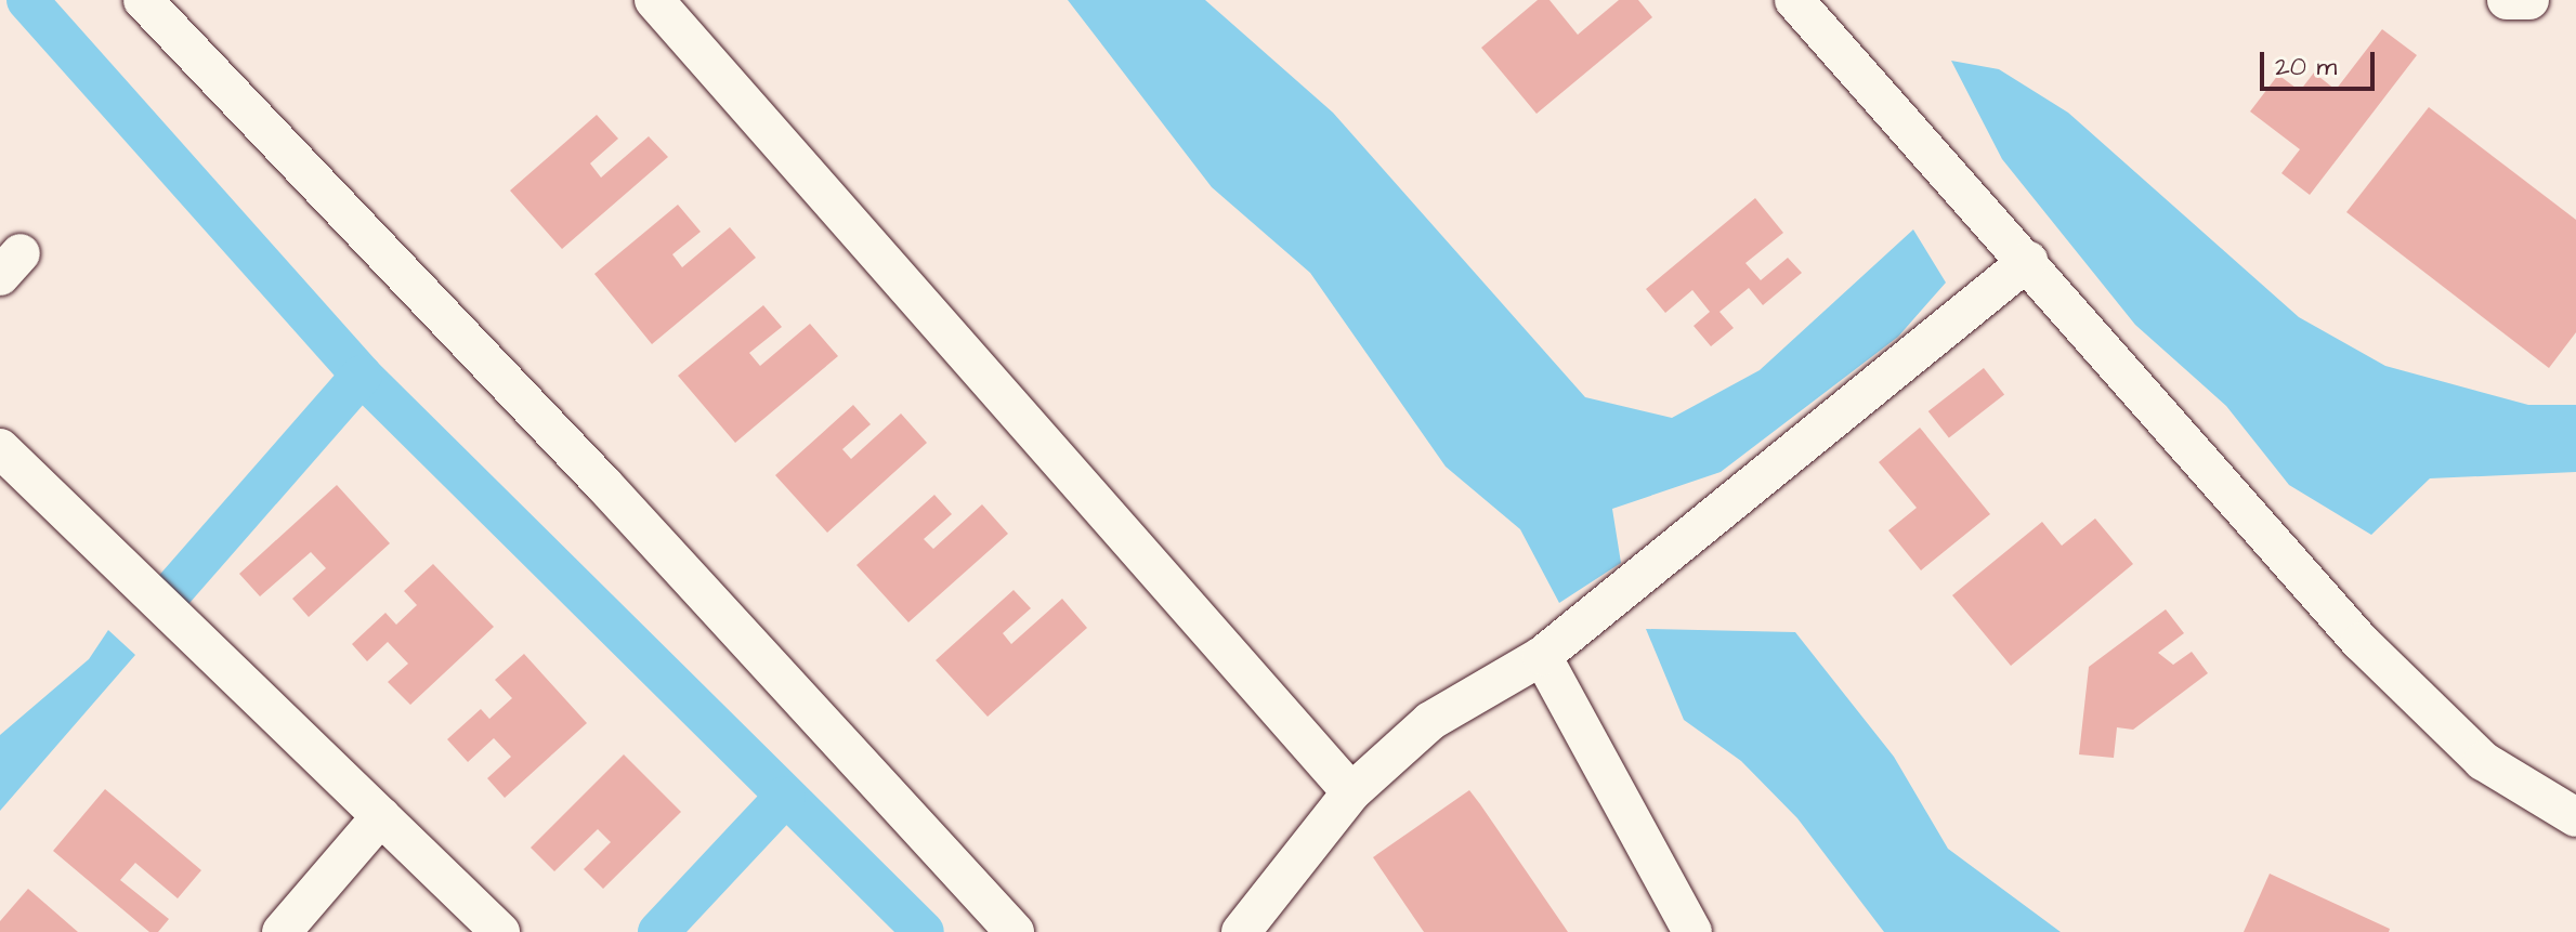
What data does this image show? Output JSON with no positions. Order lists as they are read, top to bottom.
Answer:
{
  "scale_bar": "20 m"
}
